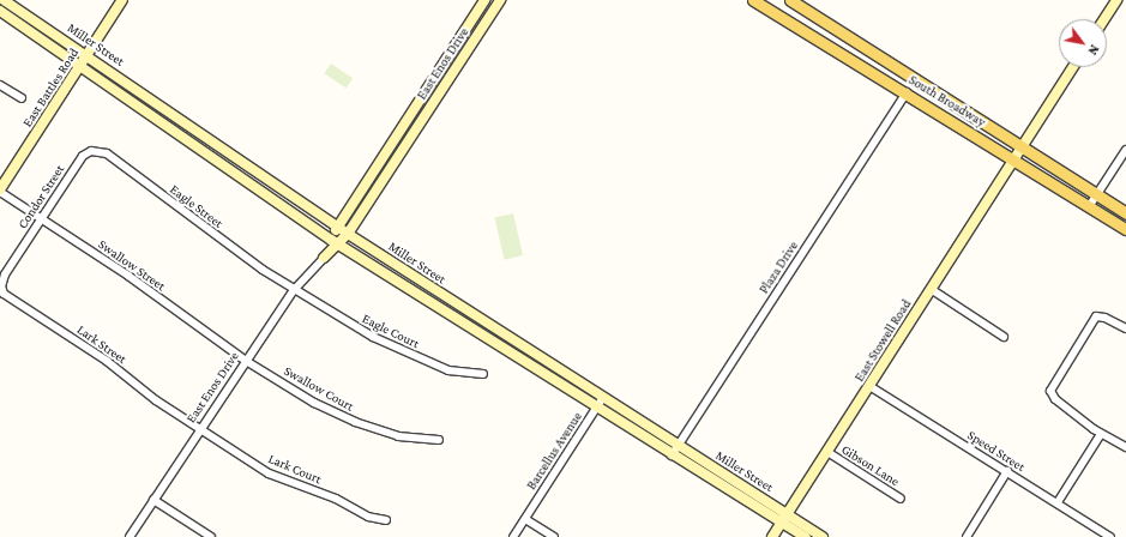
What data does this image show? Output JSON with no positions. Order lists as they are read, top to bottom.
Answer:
{
  "streets": {
    "main road": ["South Broadway"],
    "street": [
      "Miller Street",
      "East Enos Drive",
      "East Battles Road",
      "Condor Street",
      "Eagle Street",
      "Swallow Street",
      "Plaza Drive",
      "Eagle Court",
      "East Stowell Road",
      "Lark Street",
      "Swallow Court",
      "Barcellus Avenue",
      "Speed Street",
      "Gibson Lane",
      "Lark Court"
    ]
  },
  "crossings": [
    ["Miller Street", "East Enos Drive"],
    ["Miller Street", "East Battles Road"],
    ["Miller Street", "Plaza Drive"],
    ["Miller Street", "East Stowell Road"],
    ["Miller Street", "Barcellus Avenue"],
    ["East Enos Drive", "Eagle Street"],
    ["East Enos Drive", "Swallow Street"],
    ["East Enos Drive", "Eagle Court"],
    ["East Enos Drive", "Lark Street"],
    ["East Enos Drive", "Swallow Court"],
    ["East Enos Drive", "Lark Court"],
    ["East Battles Road", "Swallow Street"],
    ["South Broadway", "Plaza Drive"],
    ["South Broadway", "East Stowell Road"],
    ["Condor Street", "Eagle Street"],
    ["Condor Street", "Swallow Street"],
    ["Condor Street", "Lark Street"],
    ["Eagle Street", "Eagle Court"],
    ["Swallow Street", "Swallow Court"],
    ["East Stowell Road", "Speed Street"],
    ["East Stowell Road", "Gibson Lane"],
    ["Lark Street", "Lark Court"]
  ],
  "north": "bottom right"
}
